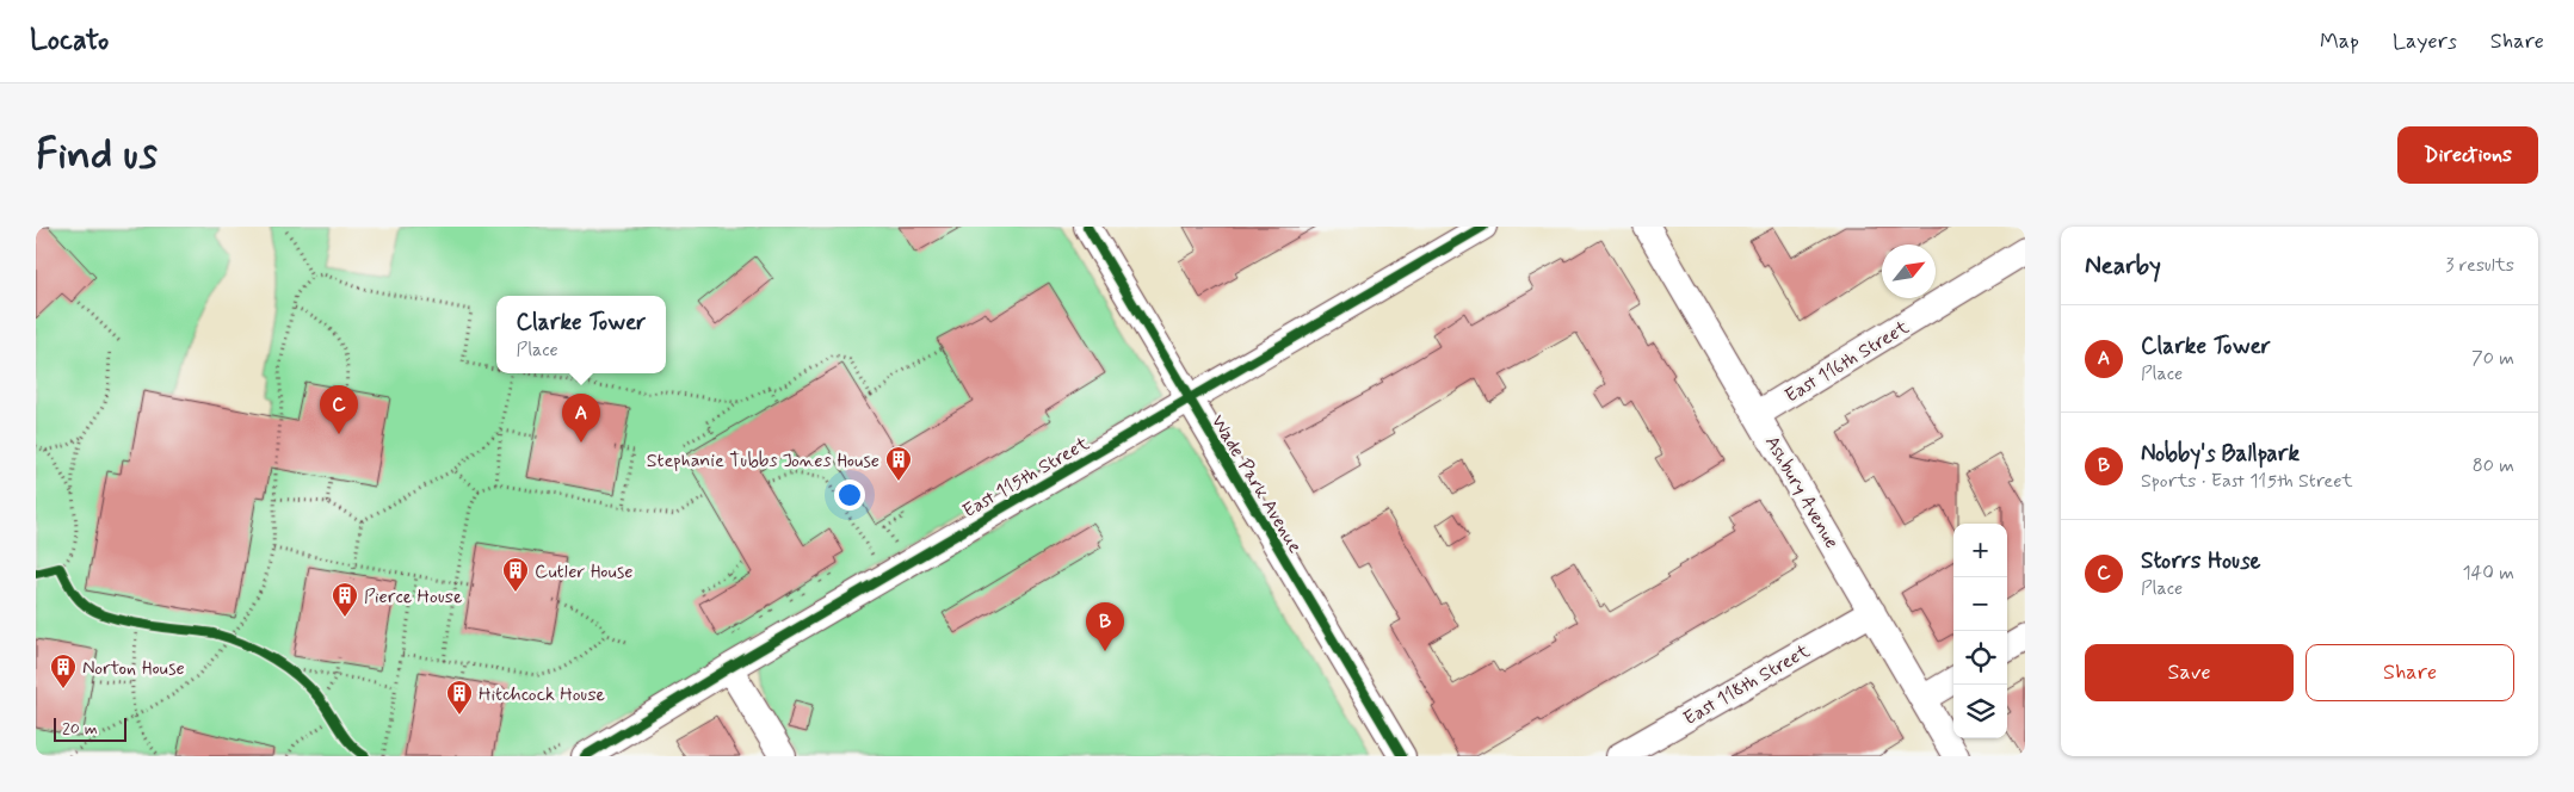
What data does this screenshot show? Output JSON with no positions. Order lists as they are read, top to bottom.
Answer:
{
  "streets": {
    "street": [
      "East 116th Street",
      "East 115th Street",
      "Wade Park Avenue",
      "Ashbury Avenue",
      "East 118th Street"
    ]
  },
  "crossings": [
    ["East 116th Street", "Ashbury Avenue"],
    ["East 115th Street", "Wade Park Avenue"],
    ["Ashbury Avenue", "East 118th Street"]
  ],
  "places": {
    "building": [
      "Stephanie Tubbs Jones House",
      "Cutler House",
      "Pierce House",
      "Norton House",
      "Hitchcock House"
    ]
  },
  "scale_bar": "20 m",
  "north": "top right",
  "page": {
    "header": "Locato",
    "nav": ["Map", "Layers", "Share"],
    "buttons": [
      "Directions",
      ["Save", "Share"]
    ],
    "title": "Find us",
    "heading": ["Nearby", "3 results"],
    "popup": ["Clarke Tower", "Place"],
    "list": [
      {
        "mark": "A",
        "name": "Clarke Tower",
        "note": "Place",
        "value": "70 m"
      },
      {
        "mark": "B",
        "name": "Nobby's Ballpark",
        "note": "Sports · East 115th Street",
        "value": "80 m"
      },
      {
        "mark": "C",
        "name": "Storrs House",
        "note": "Place",
        "value": "140 m"
      }
    ],
    "pins": ["C", "A", "B"],
    "map_buttons": ["+", "−"],
    "scale": "20 m"
  }
}
